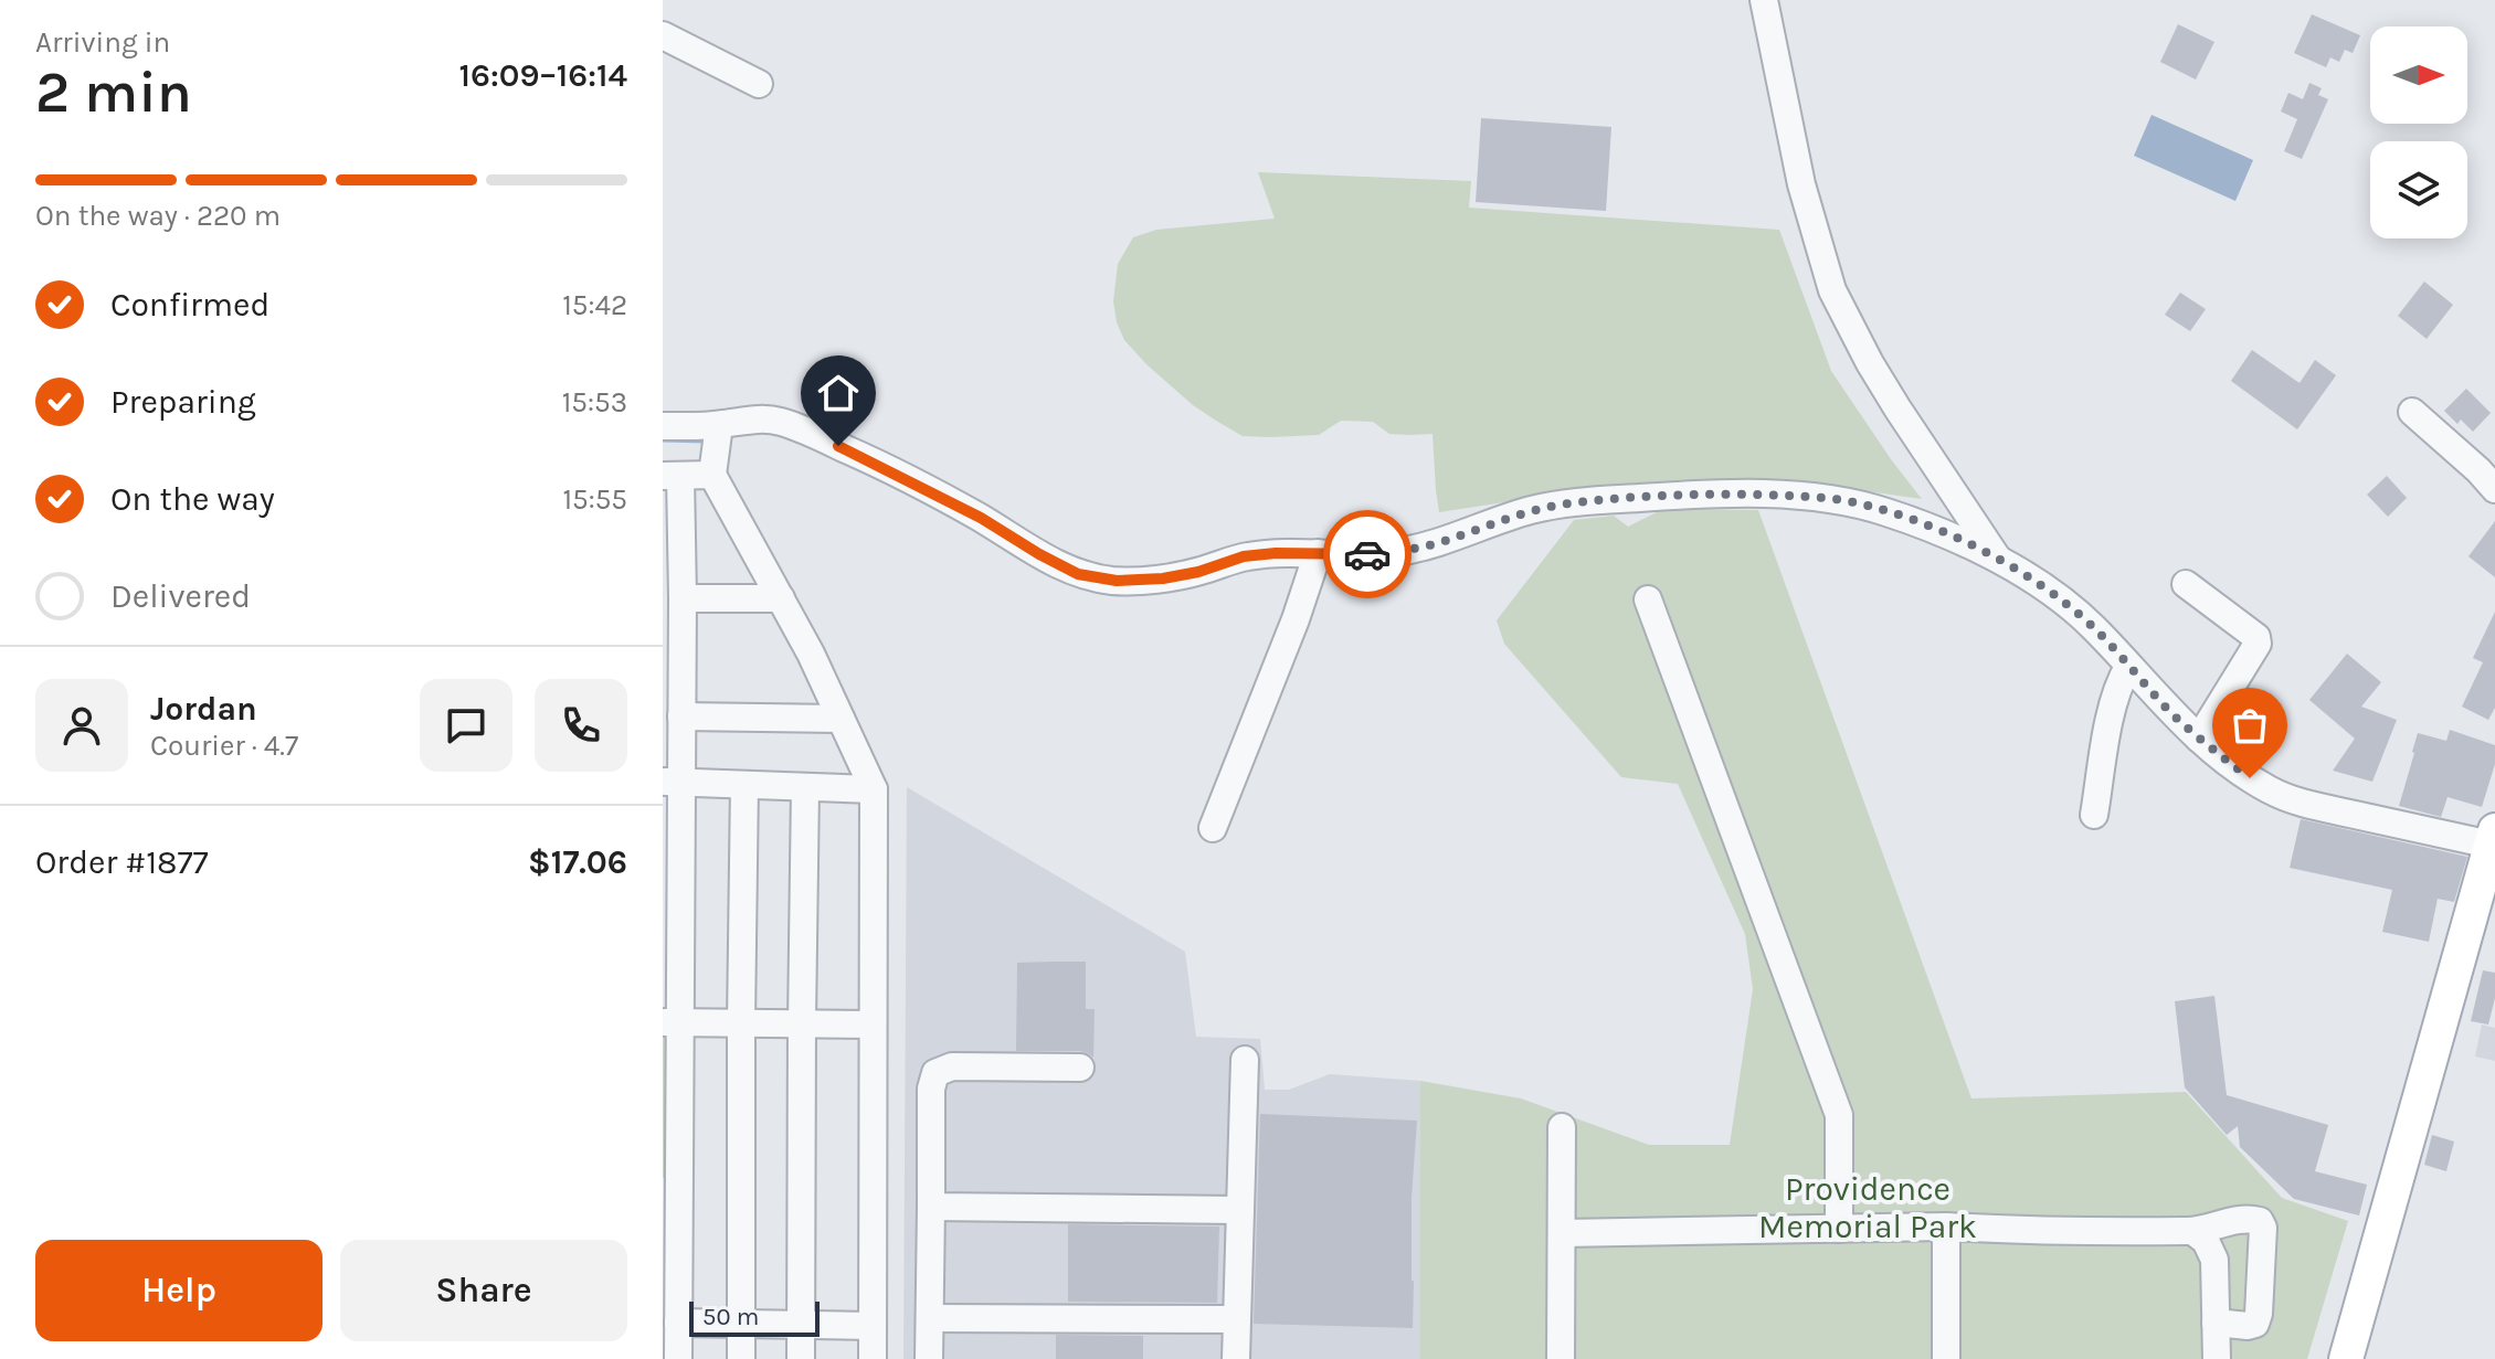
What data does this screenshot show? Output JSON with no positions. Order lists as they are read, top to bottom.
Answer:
{
  "parks": ["Providence Memorial Park"],
  "scale_bar": "50 m",
  "north": "right",
  "page": {
    "heading": ["2 min", "Arriving in", "16:09–16:14"],
    "panel": [
      "Jordan",
      "Courier · 4.7",
      "Order #1877",
      "$17.06"
    ],
    "bar": "On the way · 220 m",
    "list": [
      ["Confirmed", "15:42"],
      ["Preparing", "15:53"],
      ["On the way", "15:55"],
      "Delivered"
    ],
    "buttons": ["Help", "Share"],
    "scale": "50 m"
  }
}
